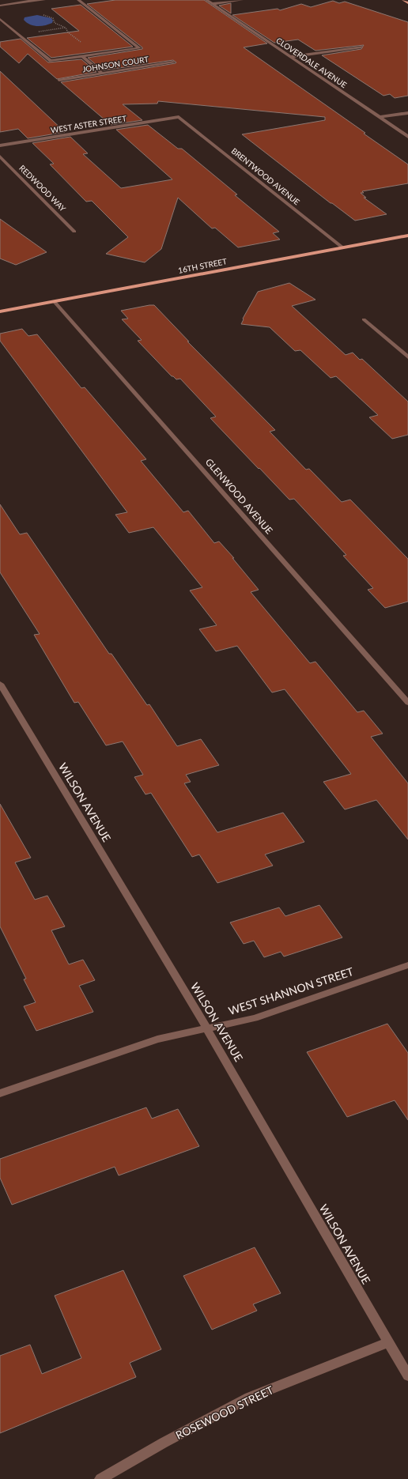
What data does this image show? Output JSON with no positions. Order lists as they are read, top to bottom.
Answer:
{
  "streets": {
    "main road": ["16TH STREET"],
    "street": [
      "CLOVERDALE AVENUE",
      "JOHNSON COURT",
      "WEST ASTER STREET",
      "BRENTWOOD AVENUE",
      "REDWOOD WAY",
      "GLENWOOD AVENUE",
      "WILSON AVENUE",
      "WEST SHANNON STREET",
      "ROSEWOOD STREET"
    ]
  },
  "crossings": [
    ["WEST ASTER STREET", "BRENTWOOD AVENUE"],
    ["BRENTWOOD AVENUE", "16TH STREET"],
    ["16TH STREET", "GLENWOOD AVENUE"],
    ["WILSON AVENUE", "WEST SHANNON STREET"],
    ["WILSON AVENUE", "ROSEWOOD STREET"]
  ]
}
